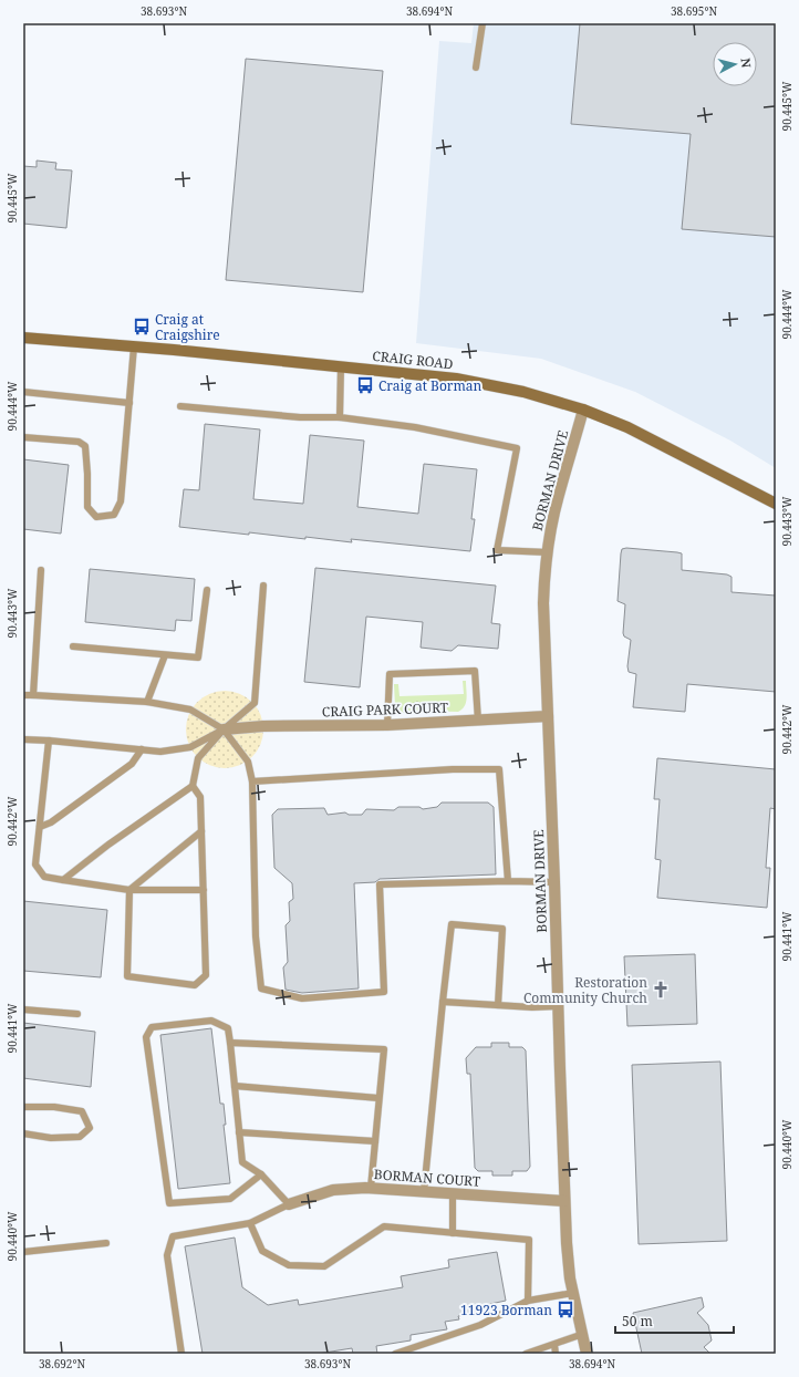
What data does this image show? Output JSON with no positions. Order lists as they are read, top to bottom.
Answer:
{
  "streets": {
    "main road": ["CRAIG ROAD"],
    "street": ["BORMAN DRIVE", "CRAIG PARK COURT", "BORMAN COURT"]
  },
  "crossings": [
    ["CRAIG ROAD", "BORMAN DRIVE"],
    ["BORMAN DRIVE", "CRAIG PARK COURT"],
    ["BORMAN DRIVE", "BORMAN COURT"]
  ],
  "places": {
    "bus stop": ["Craig at Craigshire", "Craig at Borman", "11923 Borman"],
    "church": ["Restoration Community Church"]
  },
  "scale_bar": "50 m",
  "north": "right",
  "coordinates": [
    "38.693°N",
    "38.694°N",
    "38.695°N",
    "90.445°W",
    "90.444°W",
    "90.443°W",
    "90.442°W",
    "90.441°W",
    "90.440°W",
    "38.692°N"
  ]
}
